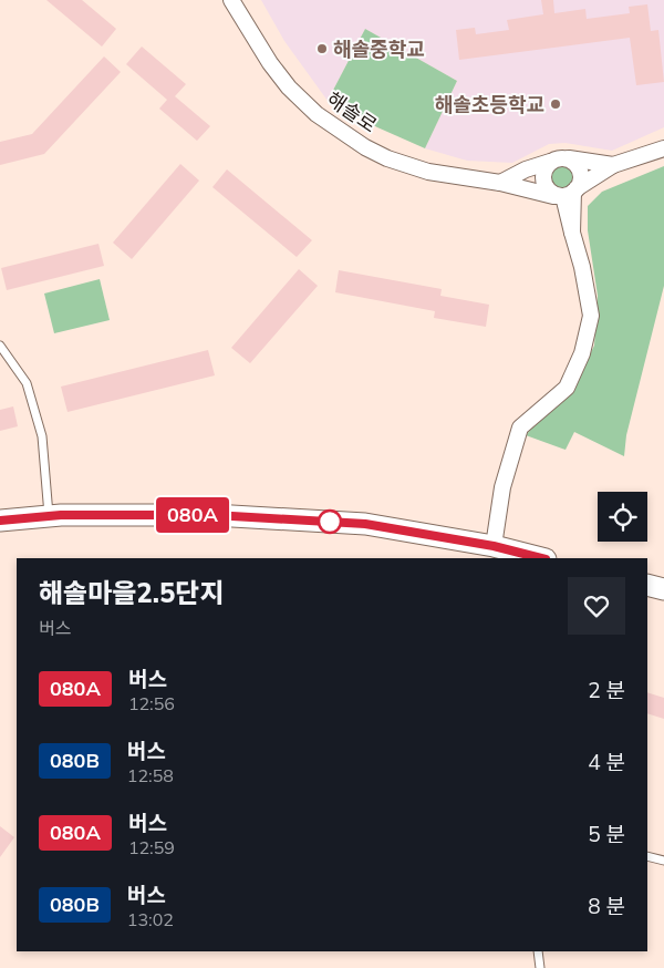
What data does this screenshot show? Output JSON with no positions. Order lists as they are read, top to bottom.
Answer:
{
  "streets": {
    "street": ["해솔로"]
  },
  "places": ["해솔중학교", "해솔초등학교"],
  "lines": ["bus line 080A"],
  "page": {
    "on_map": "080A",
    "heading": ["해솔마을2.5단지", "버스"],
    "list": [
      {
        "mark": "080A",
        "name": "버스",
        "note": "12:56",
        "value": "2 분"
      },
      {
        "mark": "080B",
        "name": "버스",
        "note": "12:58",
        "value": "4 분"
      },
      {
        "mark": "080A",
        "name": "버스",
        "note": "12:59",
        "value": "5 분"
      },
      {
        "mark": "080B",
        "name": "버스",
        "note": "13:02",
        "value": "8 분"
      }
    ]
  }
}
